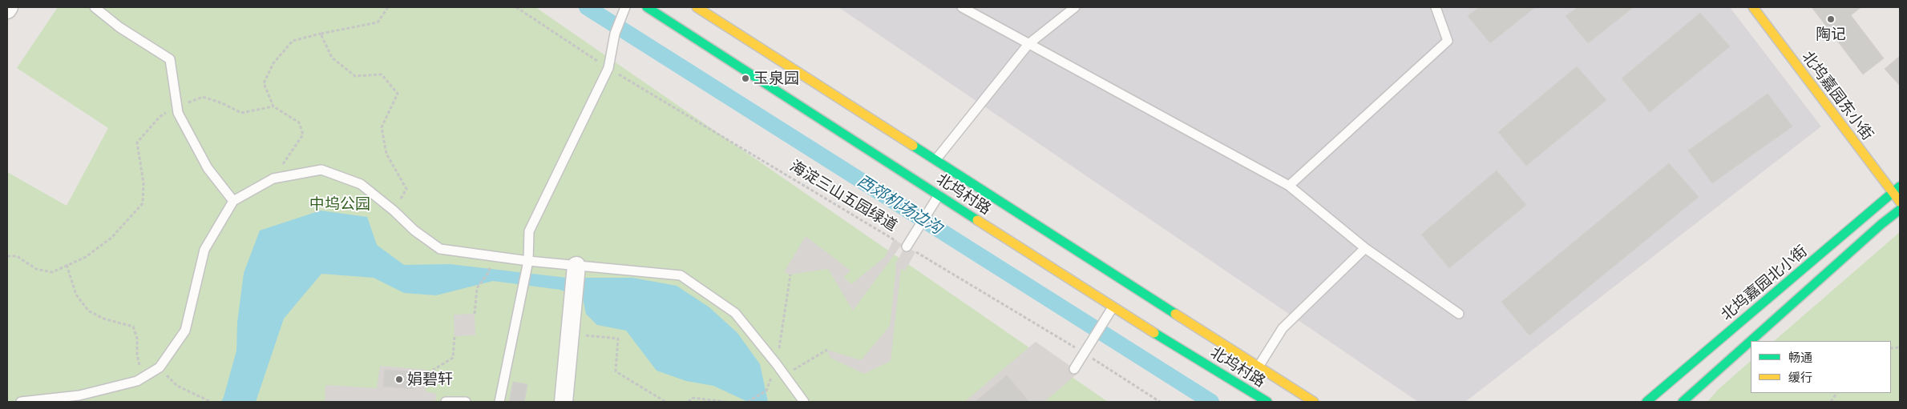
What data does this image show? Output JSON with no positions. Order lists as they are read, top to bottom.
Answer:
{
  "streets": {
    "main road": ["北坞嘉园东小街", "北坞村路", "北坞嘉园北小街"],
    "path": ["海淀三山五园绿道"]
  },
  "crossings": [
    ["北坞嘉园东小街", "北坞嘉园北小街"]
  ],
  "water": ["西郊机场边沟"],
  "parks": ["中坞公园"],
  "places": ["陶记", "玉泉园", "娟碧轩"],
  "legend": ["畅通", "缓行"]
}
